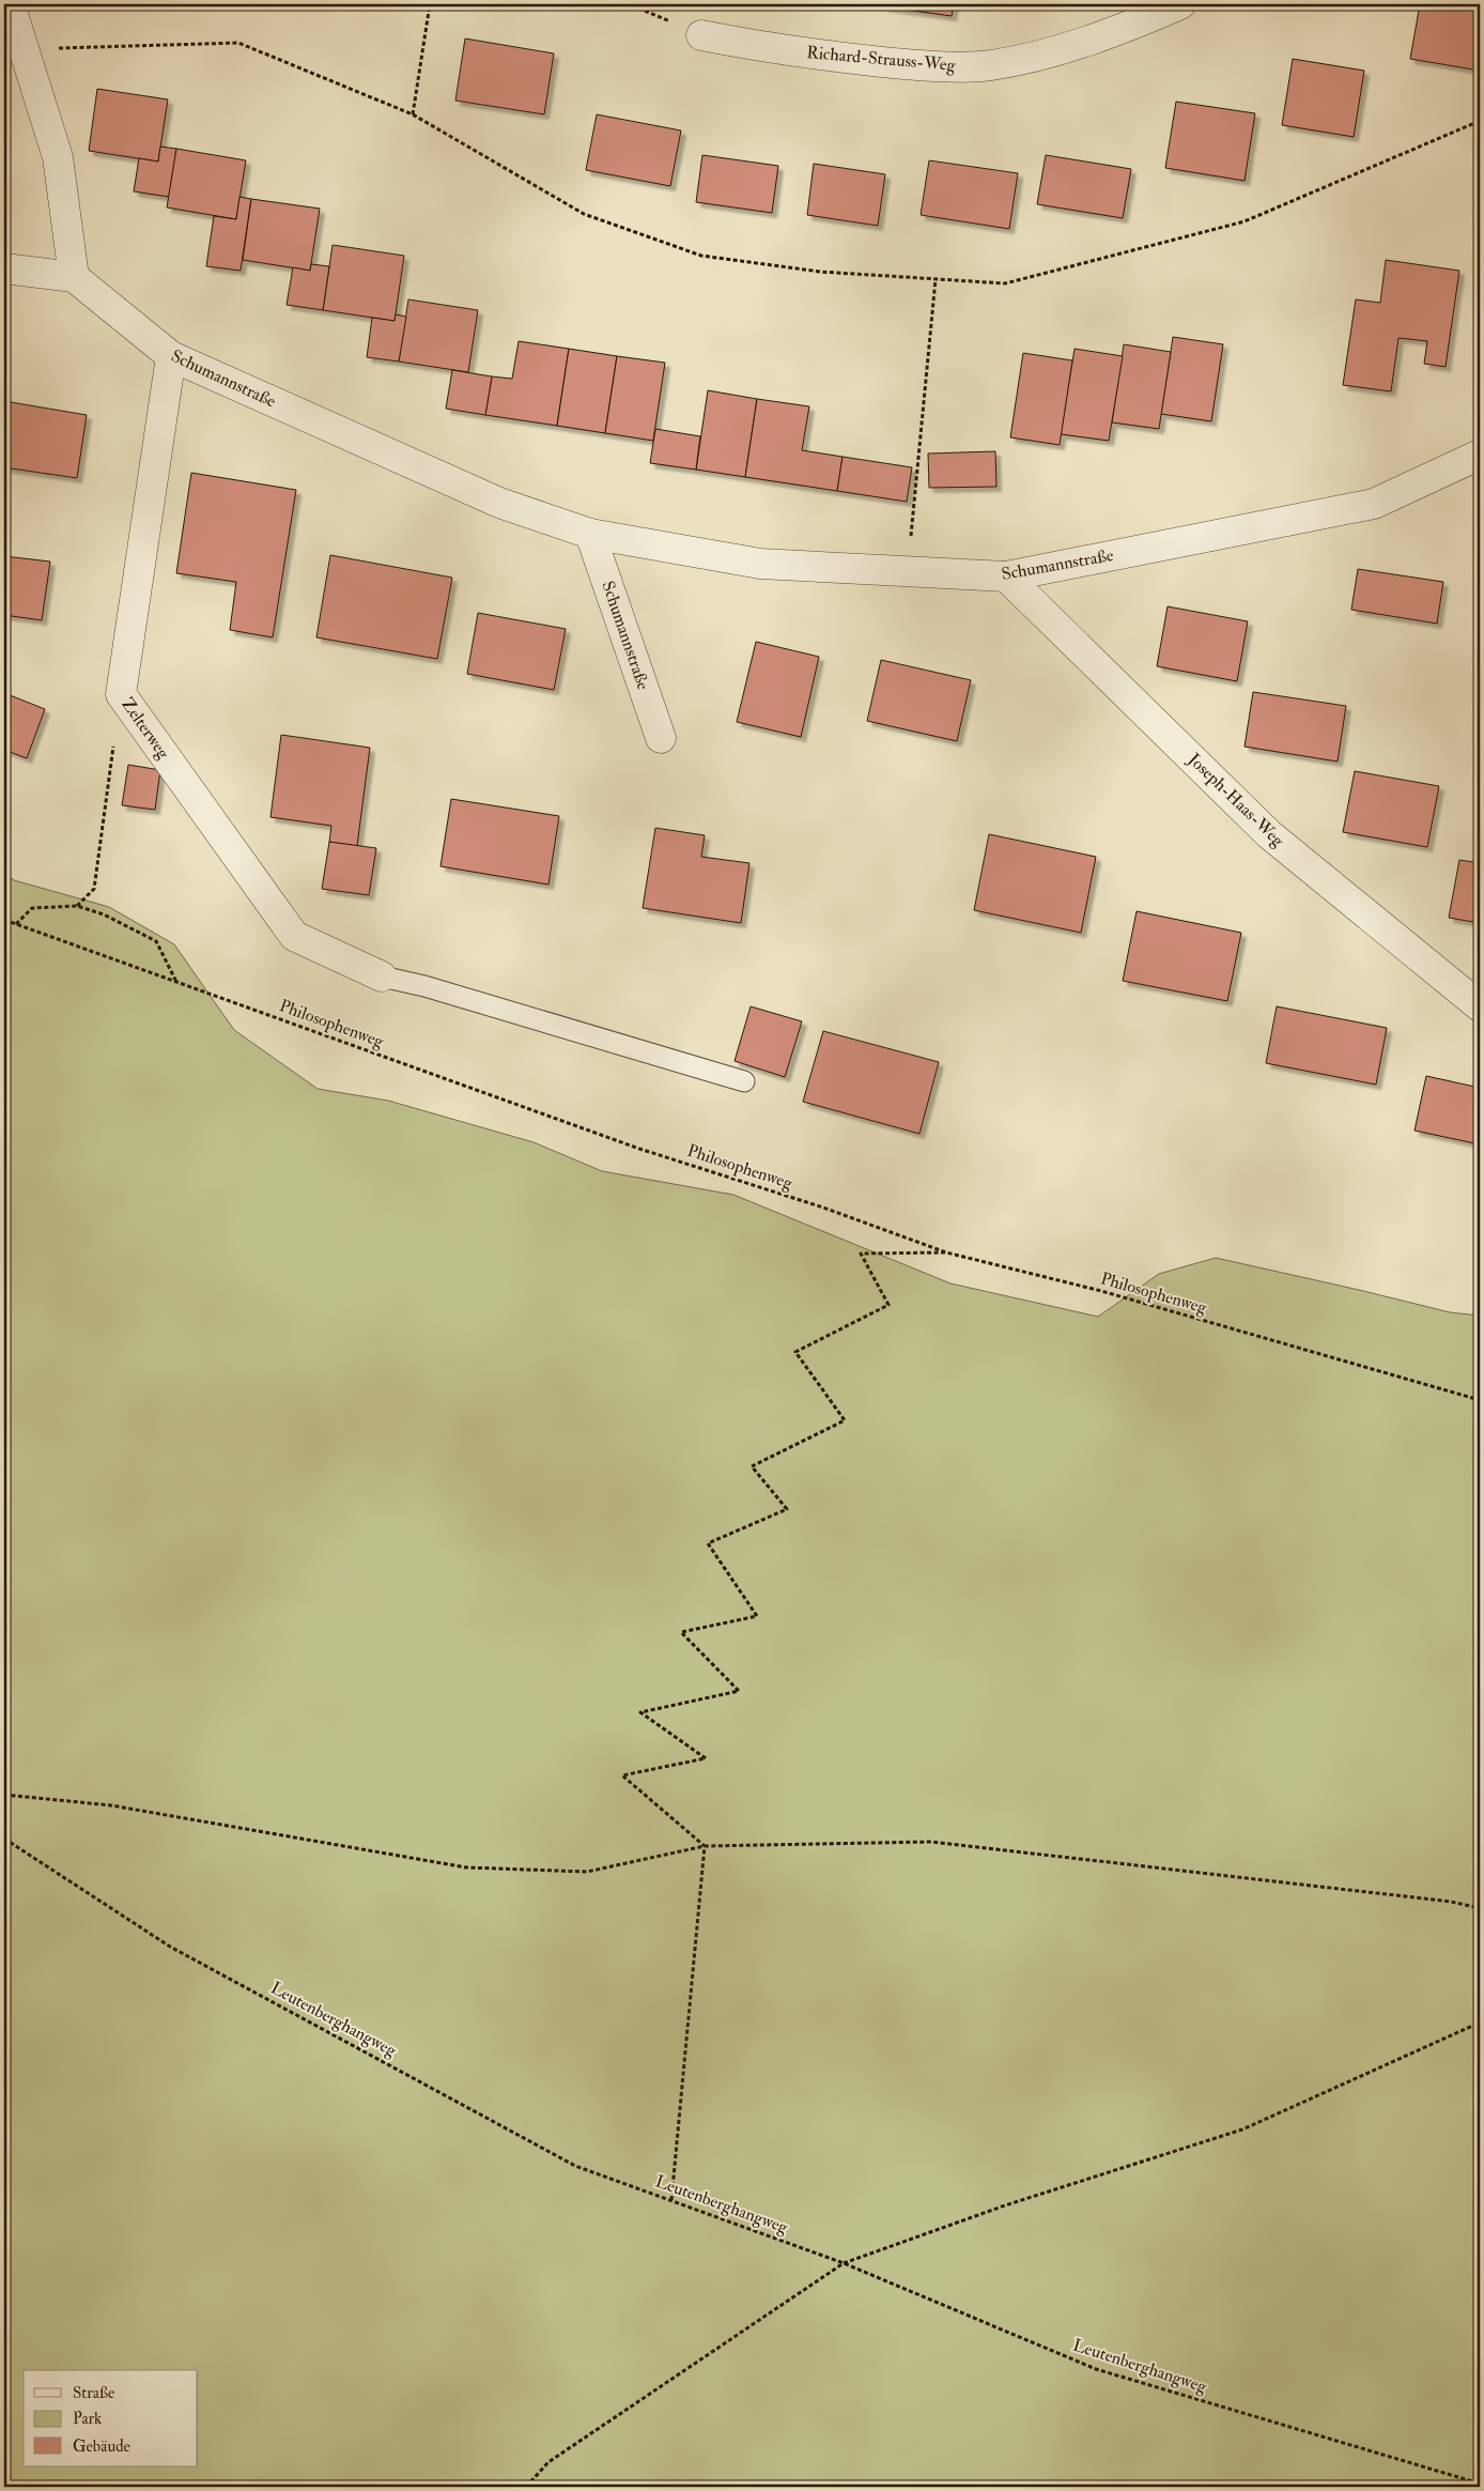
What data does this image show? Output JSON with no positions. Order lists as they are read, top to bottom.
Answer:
{
  "streets": {
    "street": [
      "Richard-Strauss-Weg",
      "Schumannstraße",
      "Zelterweg",
      "Joseph-Haas-Weg"
    ],
    "path": ["Philosophenweg", "Leutenberghangweg"]
  },
  "crossings": [
    ["Schumannstraße", "Zelterweg"],
    ["Schumannstraße", "Joseph-Haas-Weg"]
  ],
  "legend": ["Straße", "Park", "Gebäude"]
}
